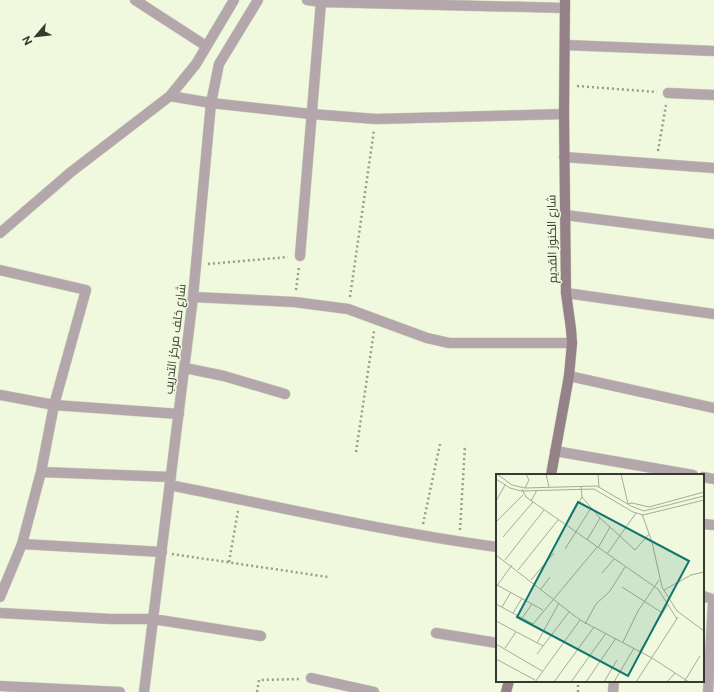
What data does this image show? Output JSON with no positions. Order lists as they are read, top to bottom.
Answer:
{
  "streets": {
    "street": ["شارع الكنوز القديم", "شارع خلف مركز التدريب"]
  },
  "north": "bottom left"
}
